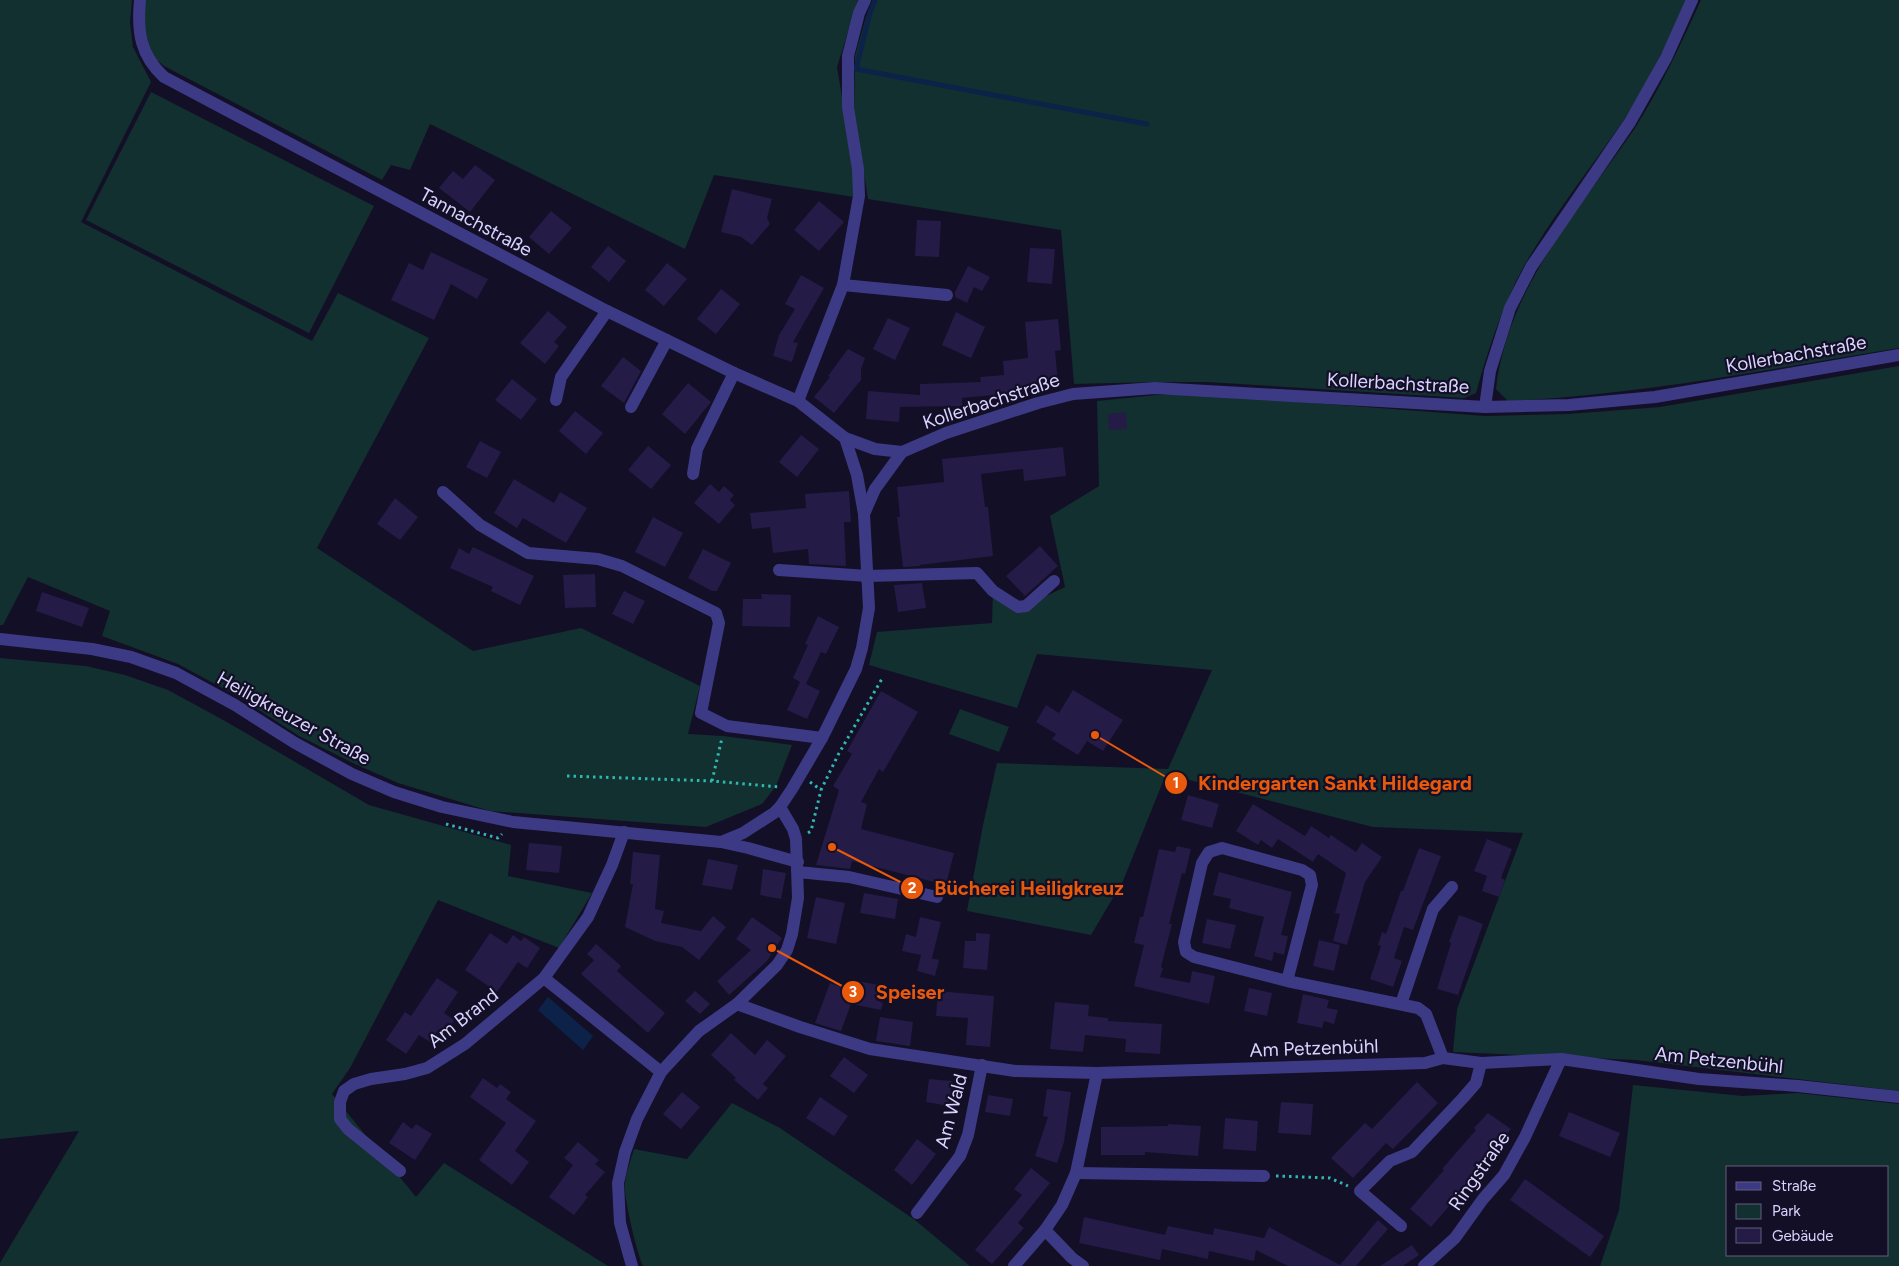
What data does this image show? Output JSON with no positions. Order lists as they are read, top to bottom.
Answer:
{
  "streets": {
    "street": [
      "Tannachstraße",
      "Kollerbachstraße",
      "Heiligkreuzer Straße",
      "Am Brand",
      "Am Petzenbühl",
      "Am Wald",
      "Ringstraße"
    ]
  },
  "crossings": [
    ["Tannachstraße", "Kollerbachstraße"],
    ["Tannachstraße", "Heiligkreuzer Straße"],
    ["Kollerbachstraße", "Heiligkreuzer Straße"],
    ["Heiligkreuzer Straße", "Am Brand"],
    ["Am Petzenbühl", "Am Wald"],
    ["Am Petzenbühl", "Ringstraße"]
  ],
  "places": ["Kindergarten Sankt Hildegard", "Bücherei Heiligkreuz", "Speiser"],
  "legend": ["Straße", "Park", "Gebäude"]
}
